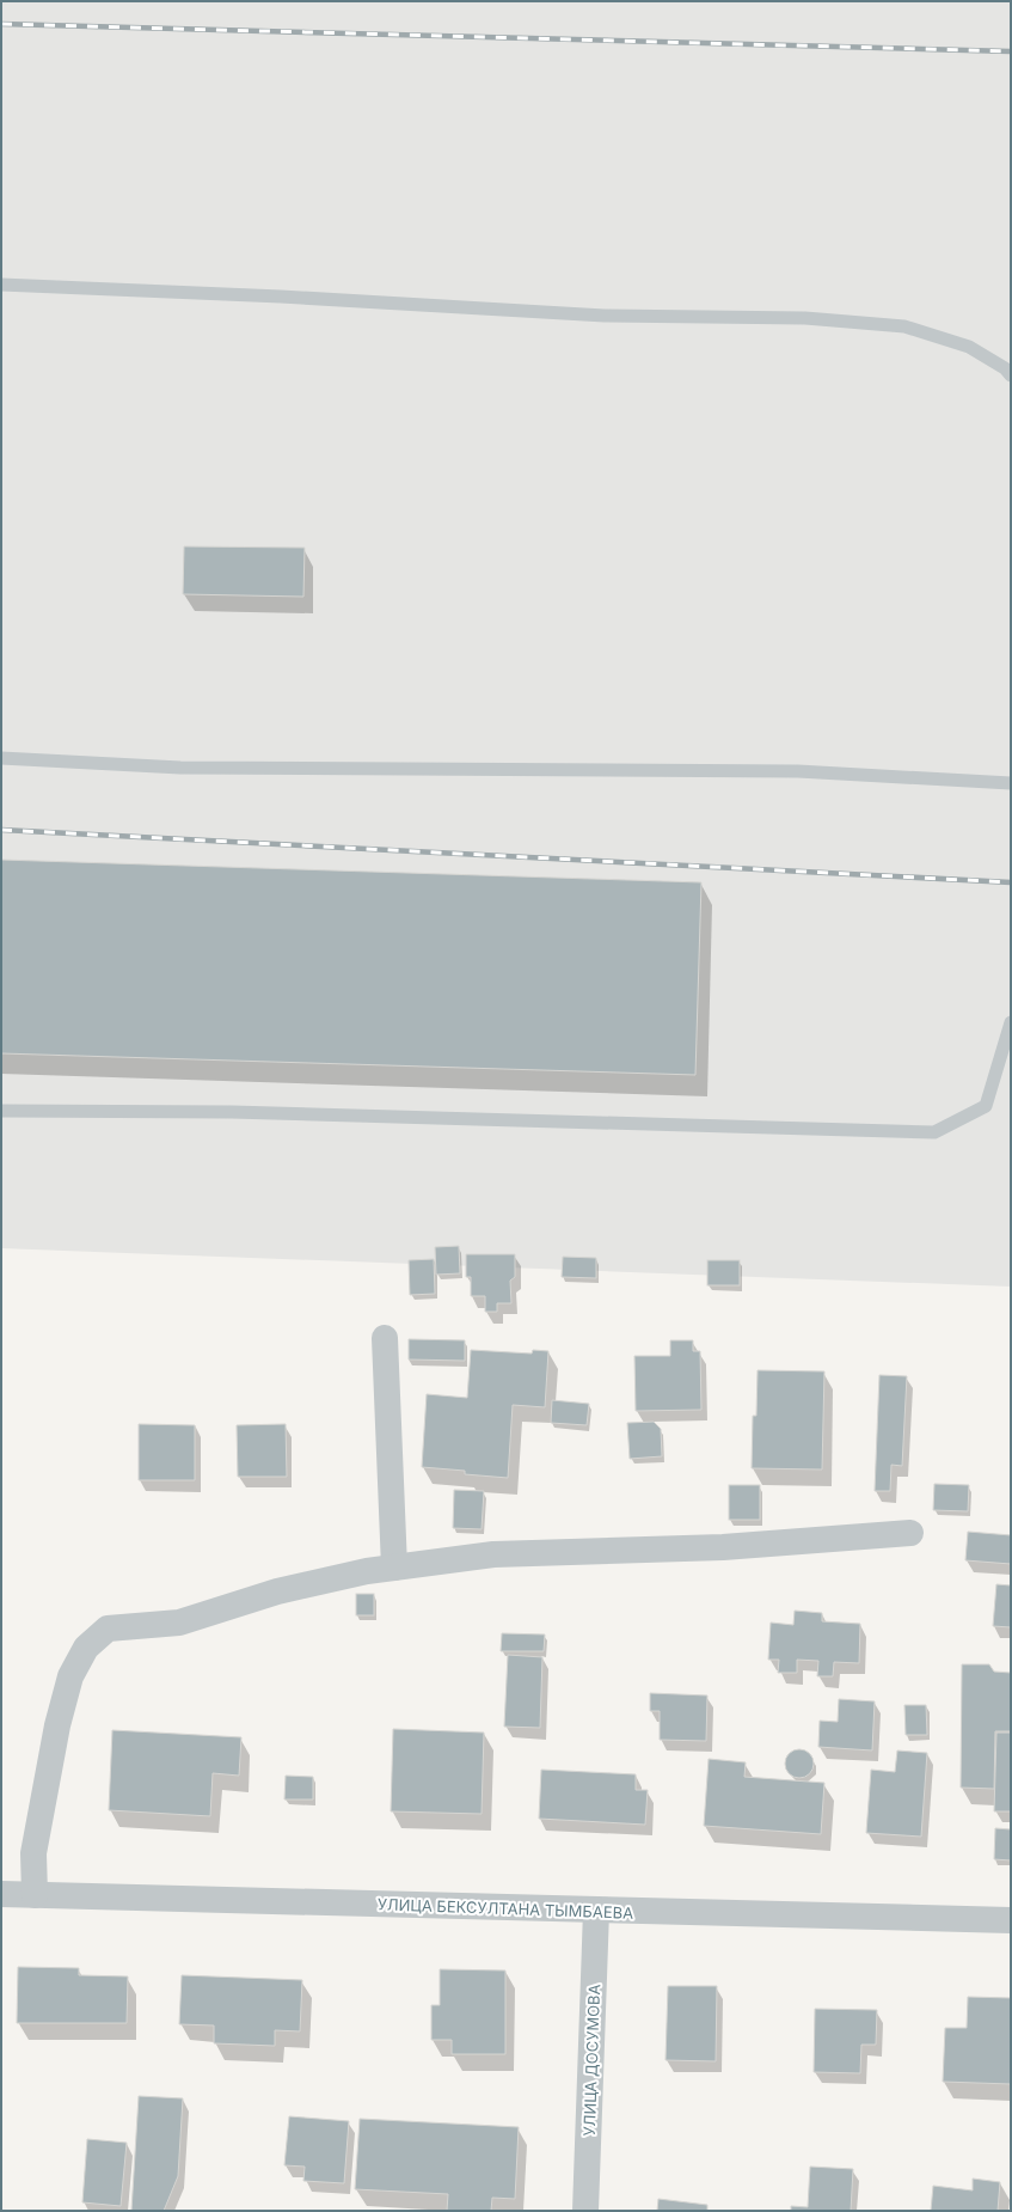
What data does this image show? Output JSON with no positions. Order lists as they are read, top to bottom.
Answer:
{
  "streets": {
    "street": ["УЛИЦА БЕКСУЛТАНА ТЫМБАЕВА", "УЛИЦА ДОСУМОВА"]
  },
  "crossings": [
    ["УЛИЦА БЕКСУЛТАНА ТЫМБАЕВА", "УЛИЦА ДОСУМОВА"]
  ]
}
